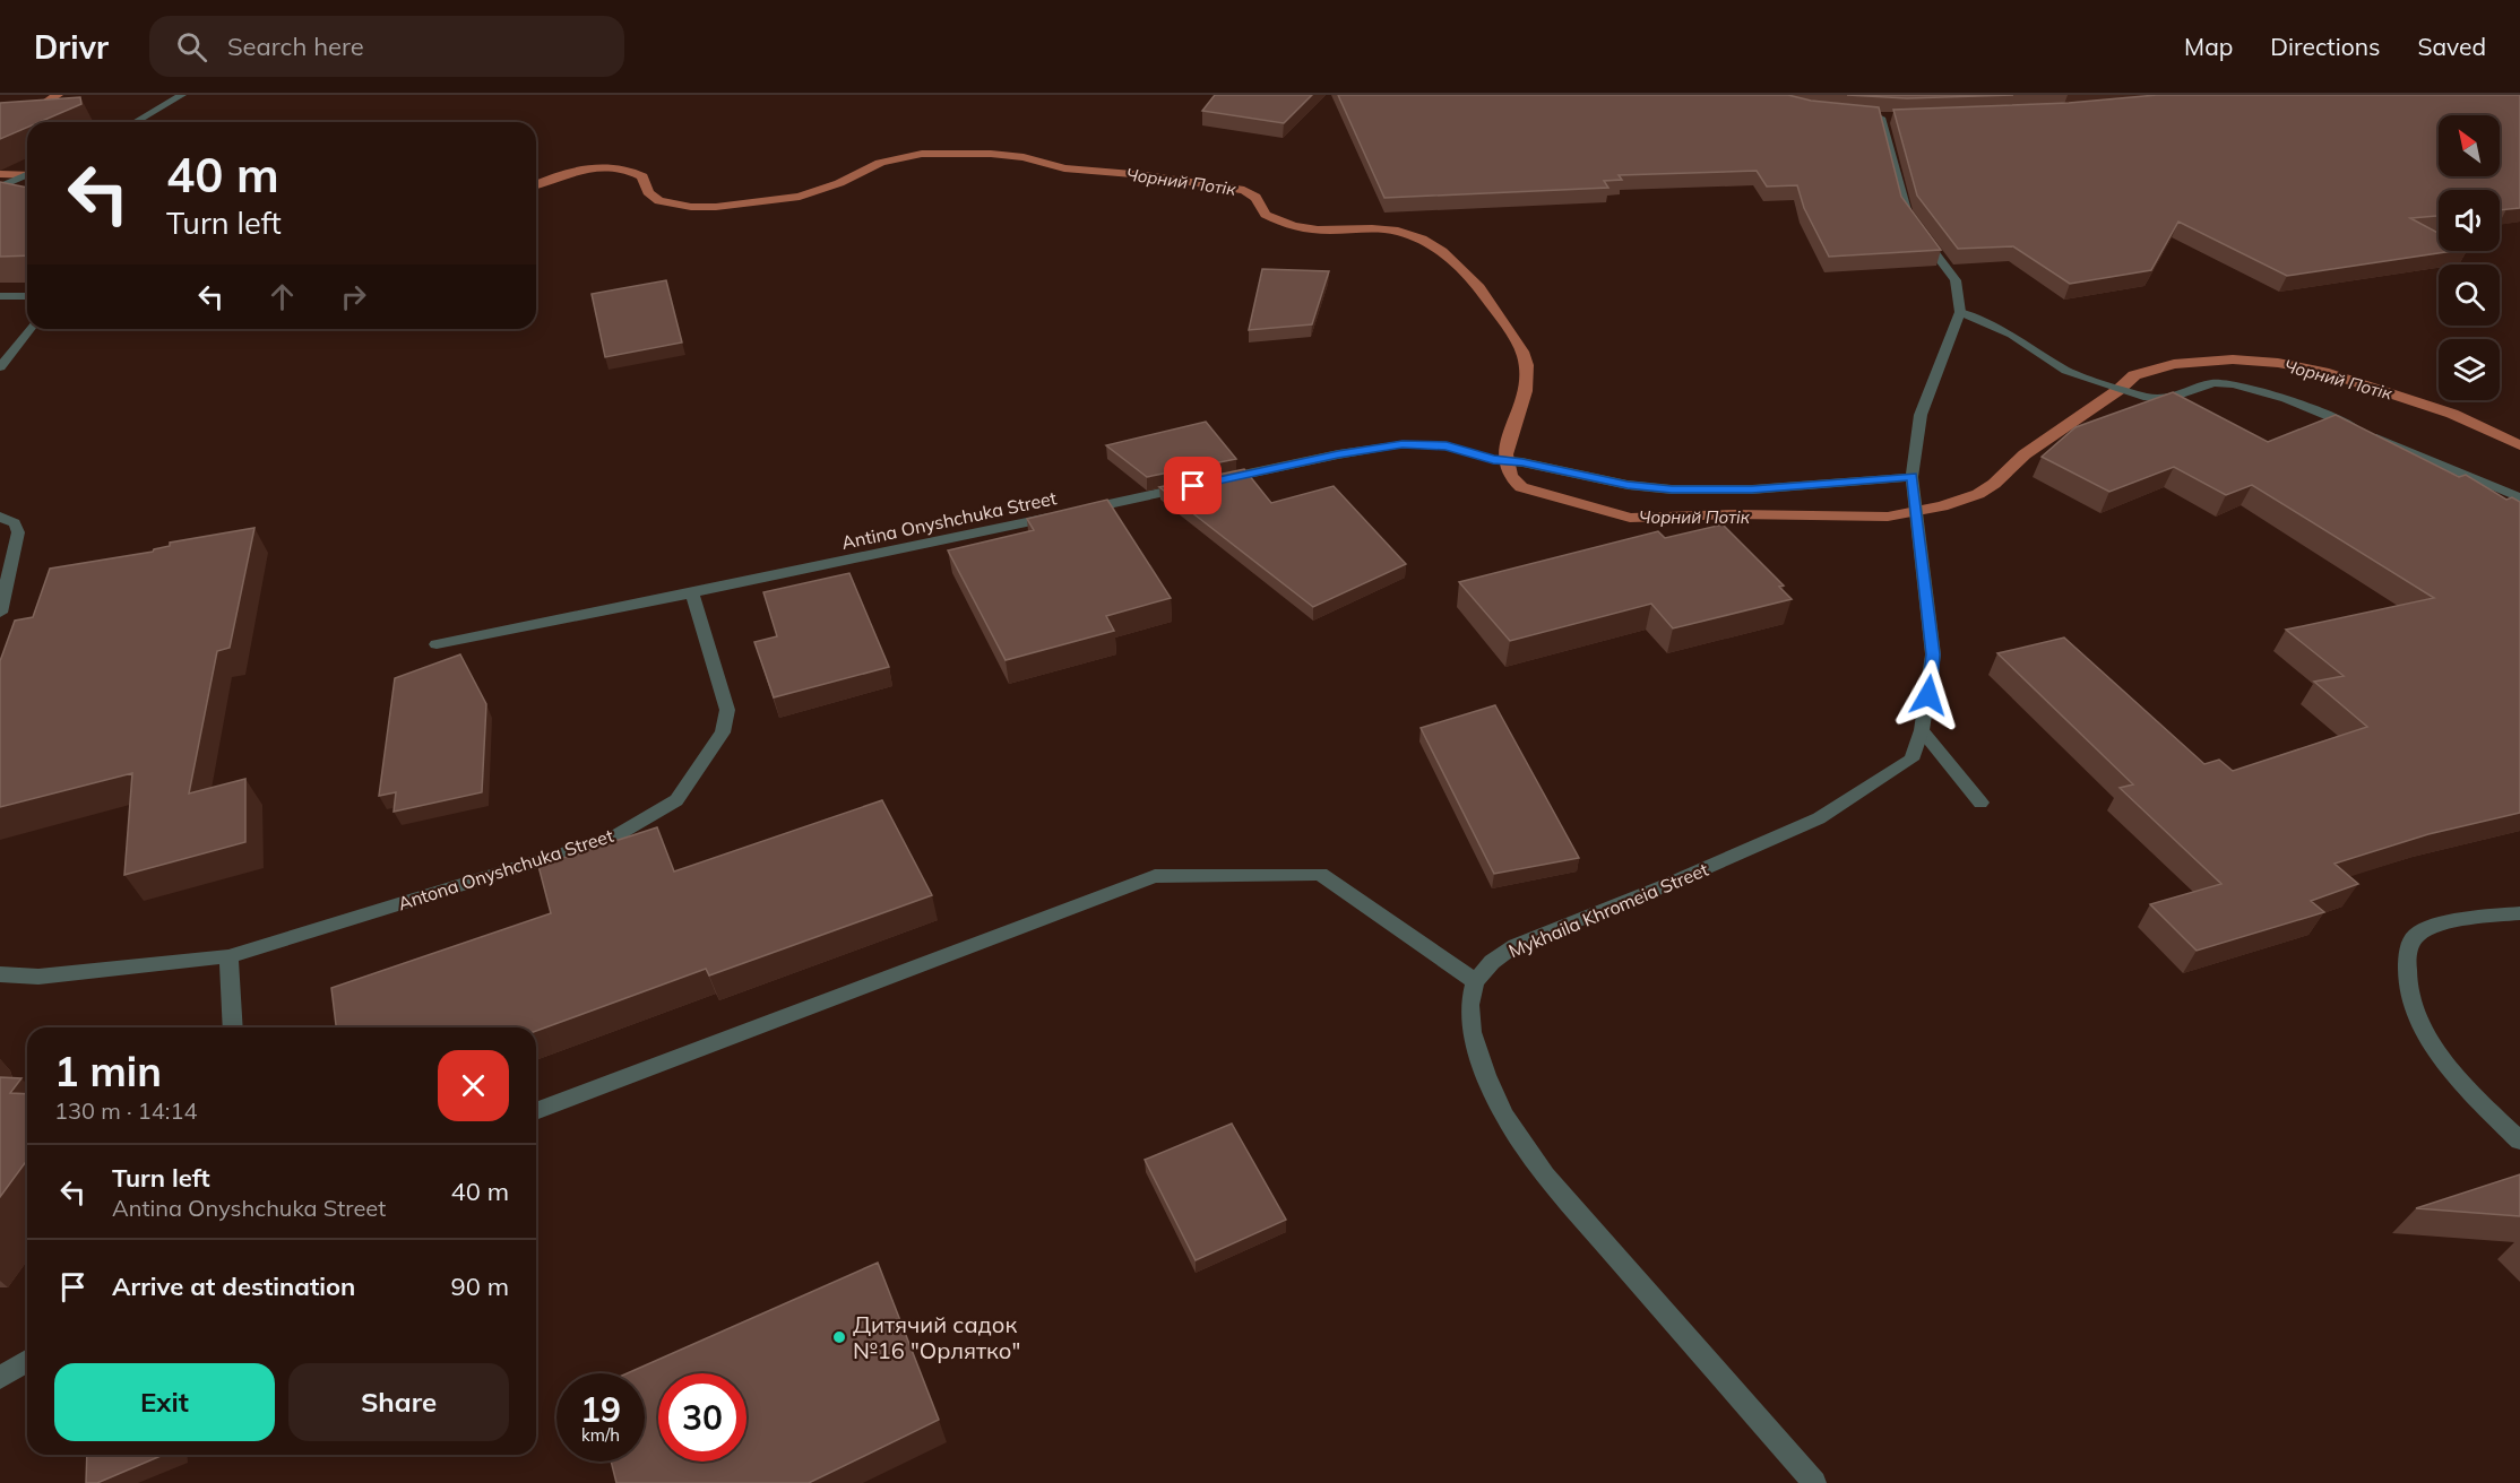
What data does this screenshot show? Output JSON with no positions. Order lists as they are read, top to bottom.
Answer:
{
  "streets": {
    "street": ["Antina Onyshchuka Street", "Antona Onyshchuka Street", "Mykhaila Khromeia Street"]
  },
  "crossings": [
    ["Antina Onyshchuka Street", "Antona Onyshchuka Street"],
    ["Antina Onyshchuka Street", "Mykhaila Khromeia Street"]
  ],
  "water": ["Чорний Потік"],
  "places": ["Дитячий садок №16 \"Орлятко\""],
  "north": "top left",
  "page": {
    "header": "Drivr",
    "search": "Search here",
    "nav": ["Map", "Directions", "Saved"],
    "turn": ["40 m", "Turn left"],
    "heading": ["1 min", "130 m · 14:14"],
    "list": [
      {
        "name": "Turn left",
        "note": "Antina Onyshchuka Street",
        "value": "40 m"
      },
      {
        "name": "Arrive at destination",
        "value": "90 m"
      }
    ],
    "buttons": ["Exit", "Share"],
    "speed": "19 km/h",
    "limit": "30"
  }
}
